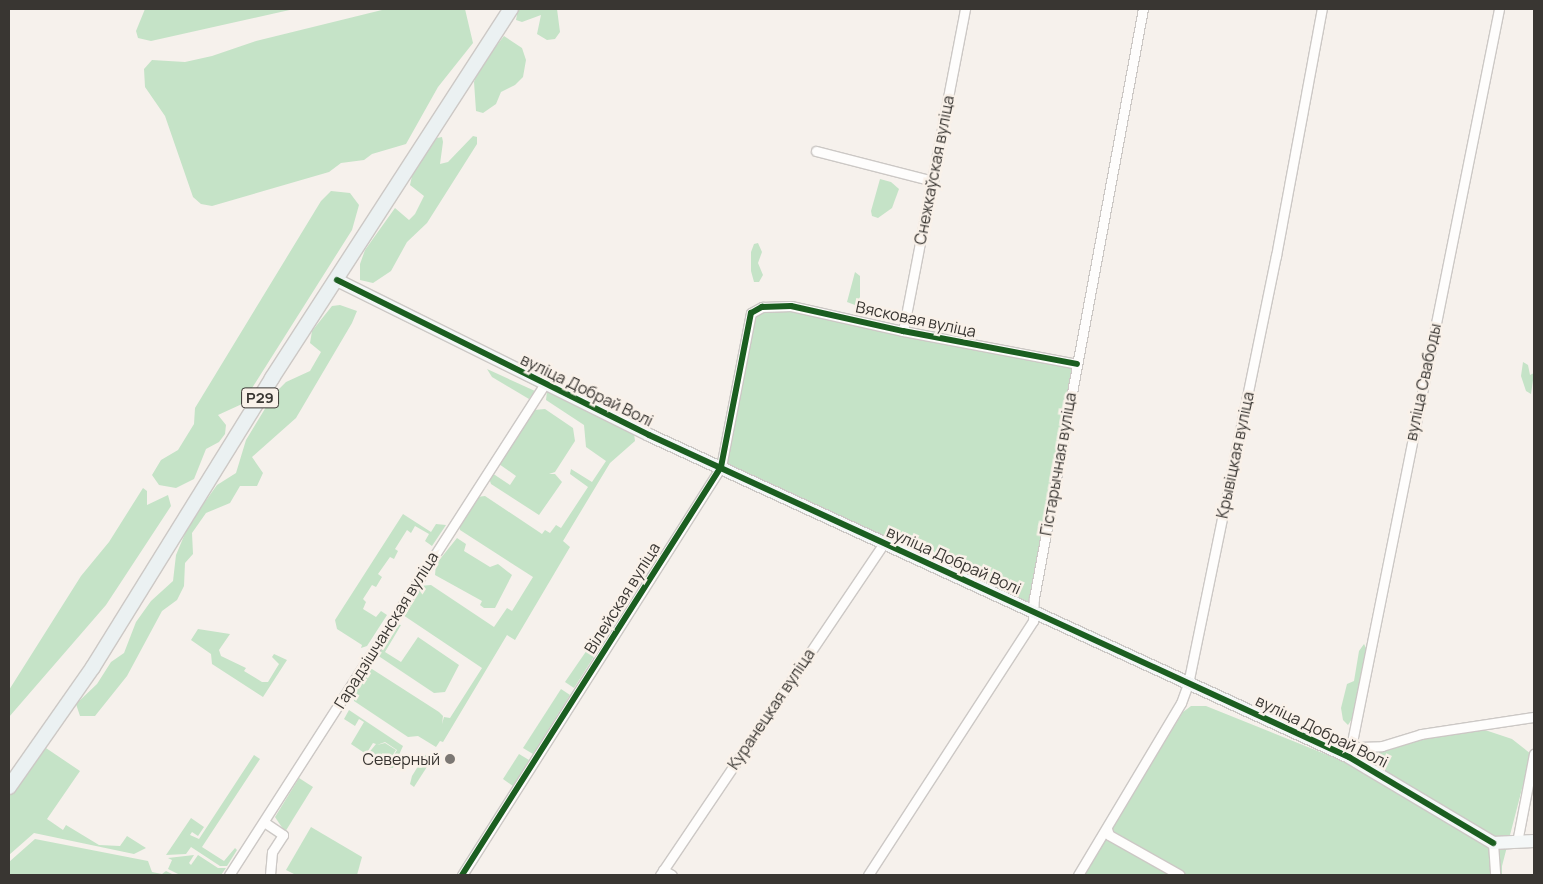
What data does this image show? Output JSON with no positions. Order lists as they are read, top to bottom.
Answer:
{
  "streets": {
    "main road": ["Р29"],
    "street": [
      "Снежкаўская вуліца",
      "Вясковая вуліца",
      "вуліца Свабоды",
      "вуліца Добрай Волі",
      "Крывіцкая вуліца",
      "Гістарычная вуліца",
      "Вілейская вуліца",
      "Гарадзішчанская вуліца",
      "Куранецкая вуліца"
    ]
  },
  "crossings": [
    ["Снежкаўская вуліца", "Вясковая вуліца"],
    ["Вясковая вуліца", "Гістарычная вуліца"],
    ["Вясковая вуліца", "Вілейская вуліца"],
    ["вуліца Свабоды", "вуліца Добрай Волі"],
    ["вуліца Добрай Волі", "Р29"],
    ["вуліца Добрай Волі", "Крывіцкая вуліца"],
    ["вуліца Добрай Волі", "Гістарычная вуліца"],
    ["вуліца Добрай Волі", "Вілейская вуліца"],
    ["вуліца Добрай Волі", "Гарадзішчанская вуліца"],
    ["вуліца Добрай Волі", "Куранецкая вуліца"]
  ],
  "places": ["Северный"]
}
